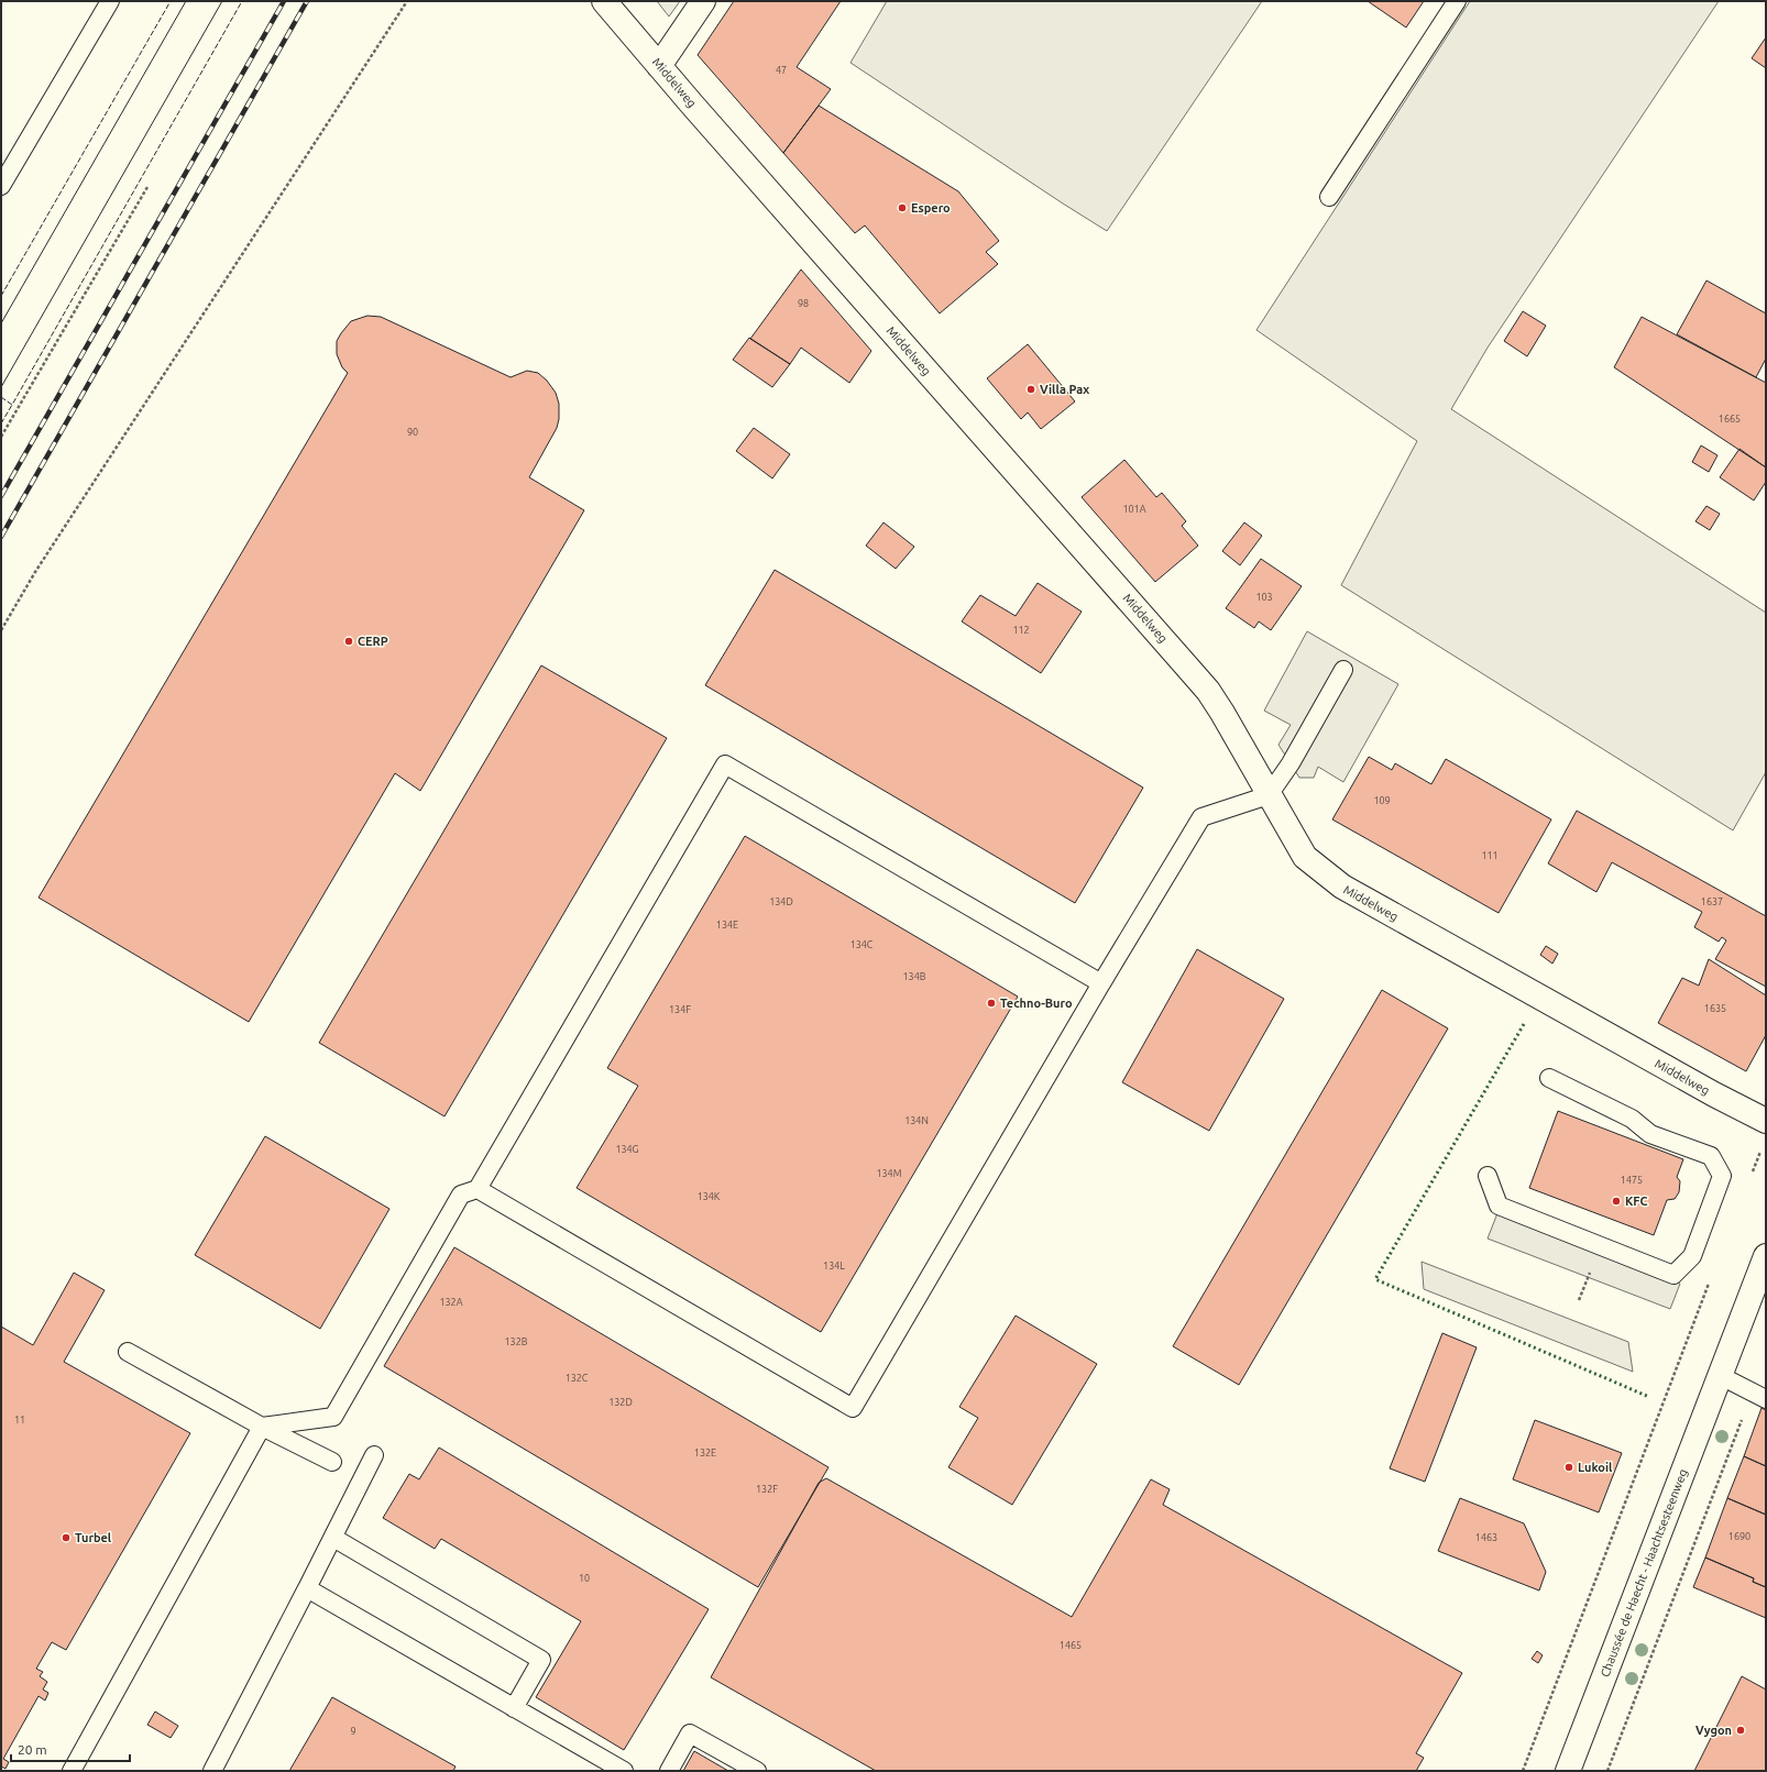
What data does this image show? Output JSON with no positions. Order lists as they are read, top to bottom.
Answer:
{
  "streets": {
    "street": ["Middelweg", "Chaussée de Haecht - Haachtsesteenweg"]
  },
  "places": [
    "Espero",
    "Villa Pax",
    "CERP",
    "Techno-Buro",
    "KFC",
    "Lukoil",
    "Turbel",
    "Vygon"
  ],
  "house_numbers": [
    "47",
    "98",
    "1665",
    "90",
    "101A",
    "103",
    "112",
    "109",
    "111",
    "134D",
    "1637",
    "134E",
    "134C",
    "134B",
    "1635",
    "134F",
    "134N",
    "134G",
    "134M",
    "1475",
    "134K",
    "134L",
    "132A",
    "132B",
    "132C",
    "132D",
    "11",
    "132E",
    "132F",
    "1690",
    "1463",
    "10",
    "1465",
    "9"
  ],
  "scale_bar": "20 m"
}
